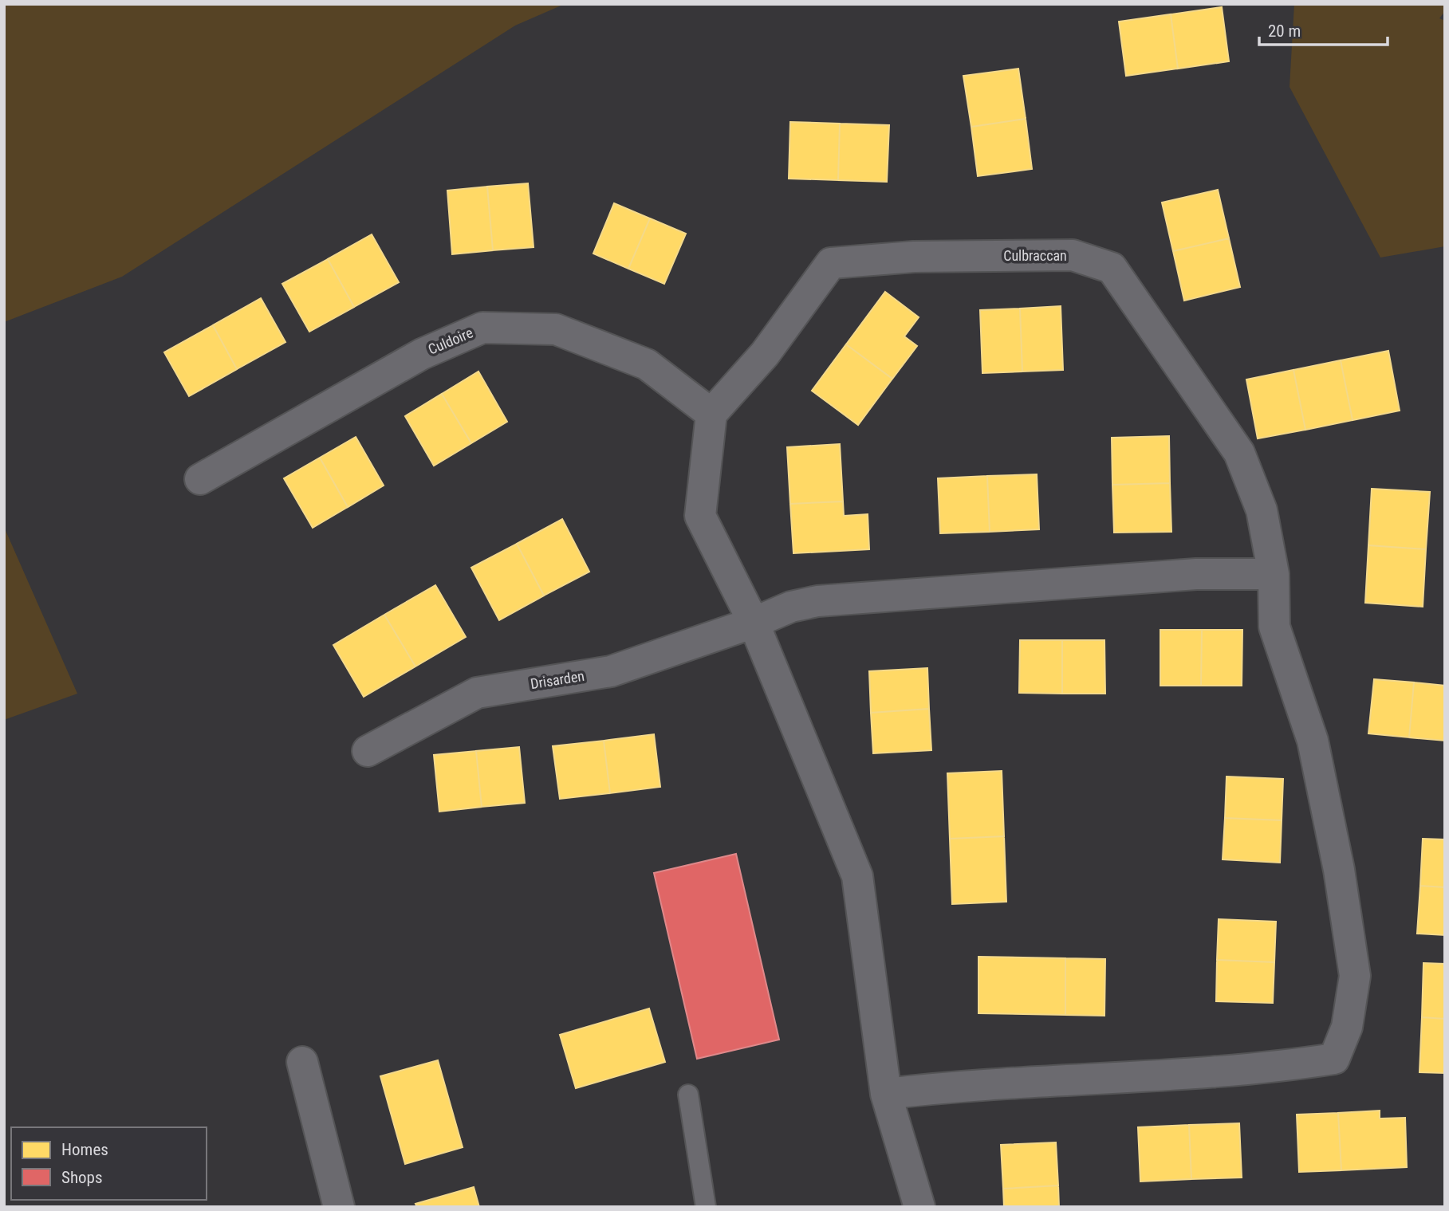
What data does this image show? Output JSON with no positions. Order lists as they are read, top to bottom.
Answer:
{
  "streets": {
    "street": ["Culbraccan", "Culdoire", "Drisarden"]
  },
  "crossings": [
    ["Culbraccan", "Culdoire"],
    ["Culbraccan", "Drisarden"]
  ],
  "legend": ["Homes", "Shops"],
  "scale_bar": "20 m"
}
